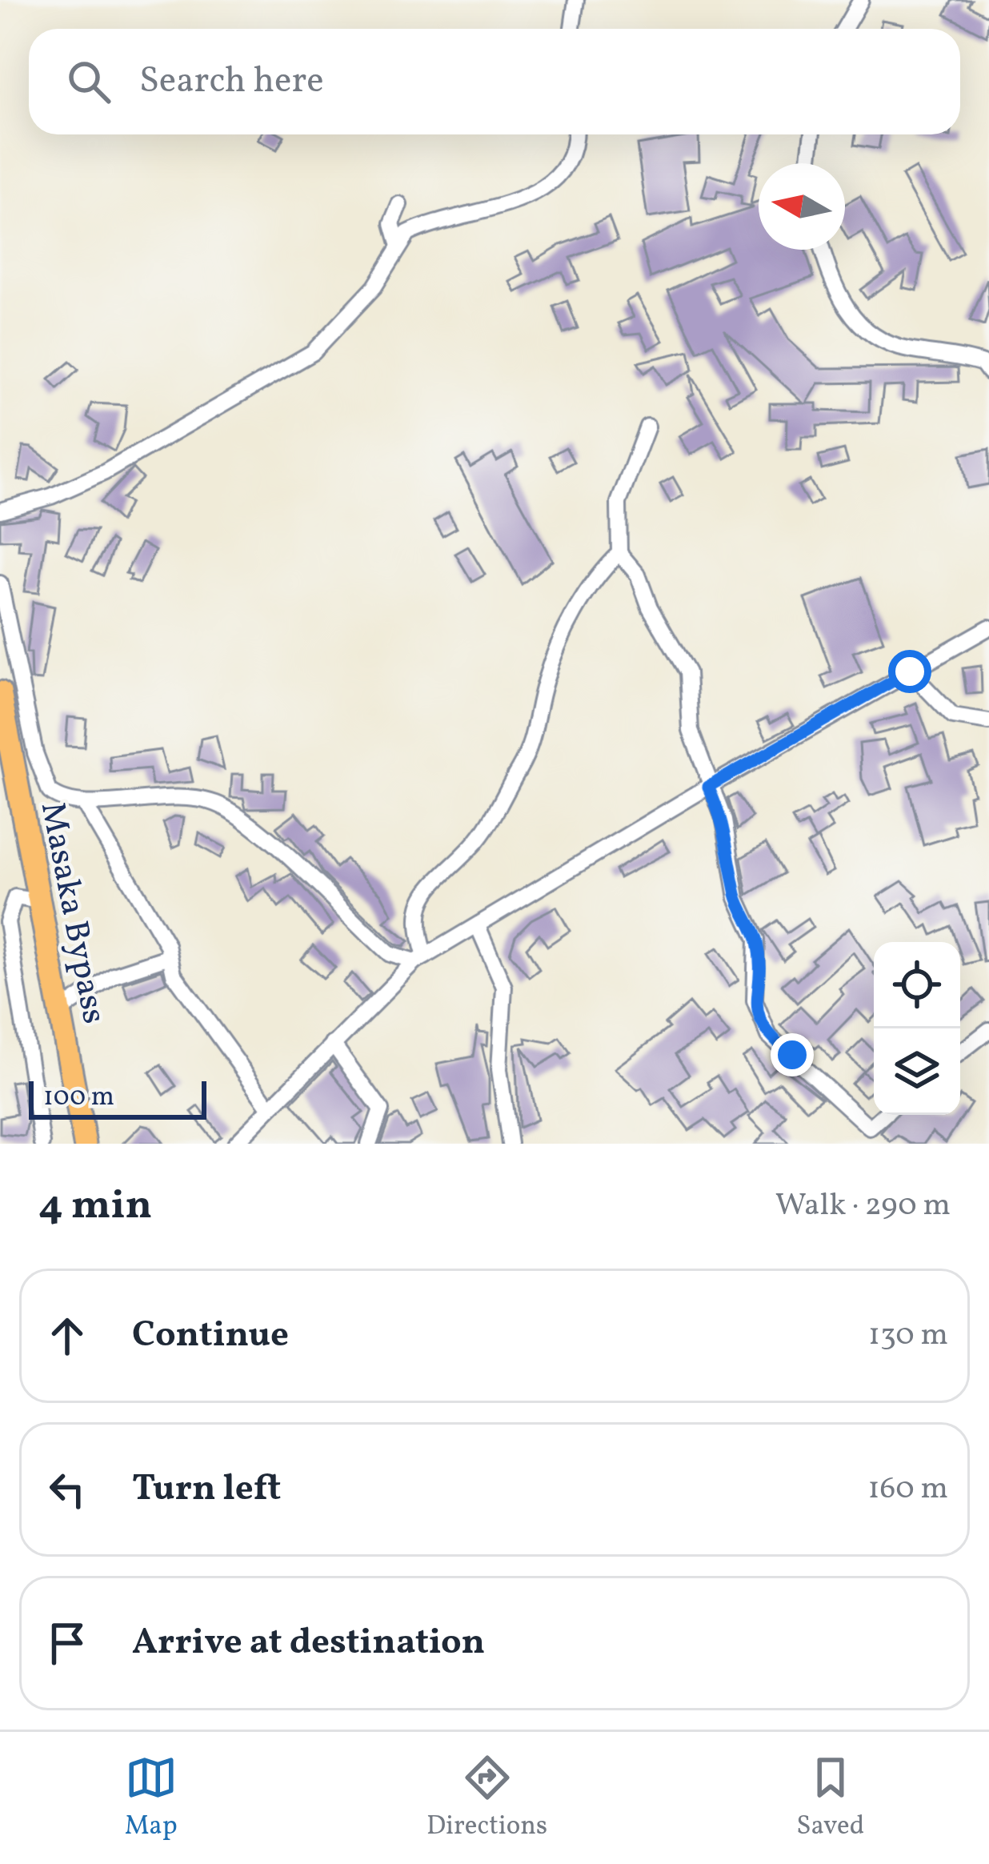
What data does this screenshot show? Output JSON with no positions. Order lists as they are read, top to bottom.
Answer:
{
  "streets": {
    "highway": ["Masaka Bypass"]
  },
  "scale_bar": "100 m",
  "north": "left",
  "page": {
    "search": "Search here",
    "scale": "100 m",
    "heading": ["4 min", "Walk · 290 m"],
    "list": [
      ["Continue", "130 m"],
      ["Turn left", "160 m"],
      "Arrive at destination"
    ],
    "nav": ["Map", "Directions", "Saved"]
  }
}
